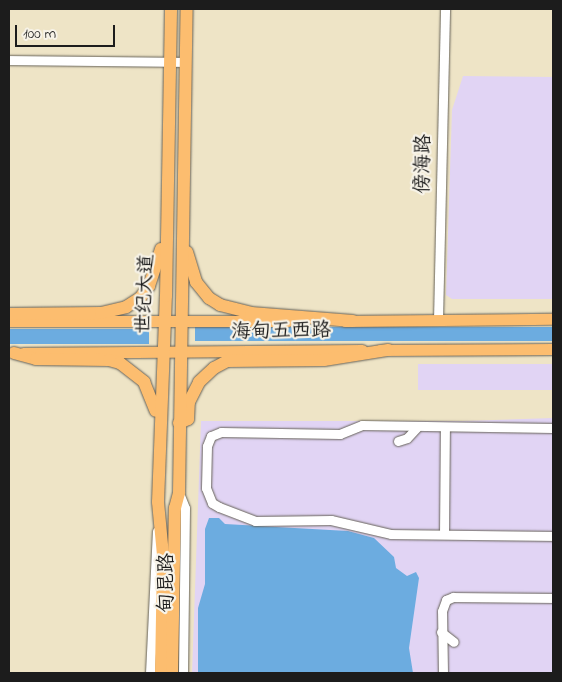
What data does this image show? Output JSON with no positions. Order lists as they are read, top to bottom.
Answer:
{
  "streets": {
    "highway": ["世纪大道"],
    "main road": ["海甸五西路"],
    "street": ["傍海路", "甸昆路"]
  },
  "crossings": [
    ["傍海路", "海甸五西路"],
    ["世纪大道", "海甸五西路"],
    ["世纪大道", "甸昆路"]
  ],
  "scale_bar": "100 m"
}
